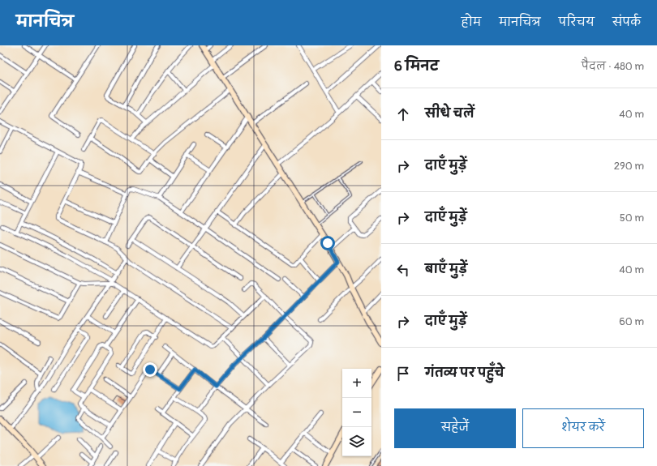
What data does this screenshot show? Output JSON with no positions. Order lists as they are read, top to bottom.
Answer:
{
  "page": {
    "header": "मानचित्र",
    "nav": [
      "होम",
      "मानचित्र",
      "परिचय",
      "संपर्क"
    ],
    "heading": ["6 मिनट", "पैदल · 480 m"],
    "list": [
      ["सीधे चलें", "40 m"],
      ["दाएँ मुड़ें", "290 m"],
      ["दाएँ मुड़ें", "50 m"],
      ["बाएँ मुड़ें", "40 m"],
      ["दाएँ मुड़ें", "60 m"],
      "गंतव्य पर पहुँचे"
    ],
    "map_buttons": ["+", "−"],
    "buttons": ["सहेजें", "शेयर करें"]
  }
}
